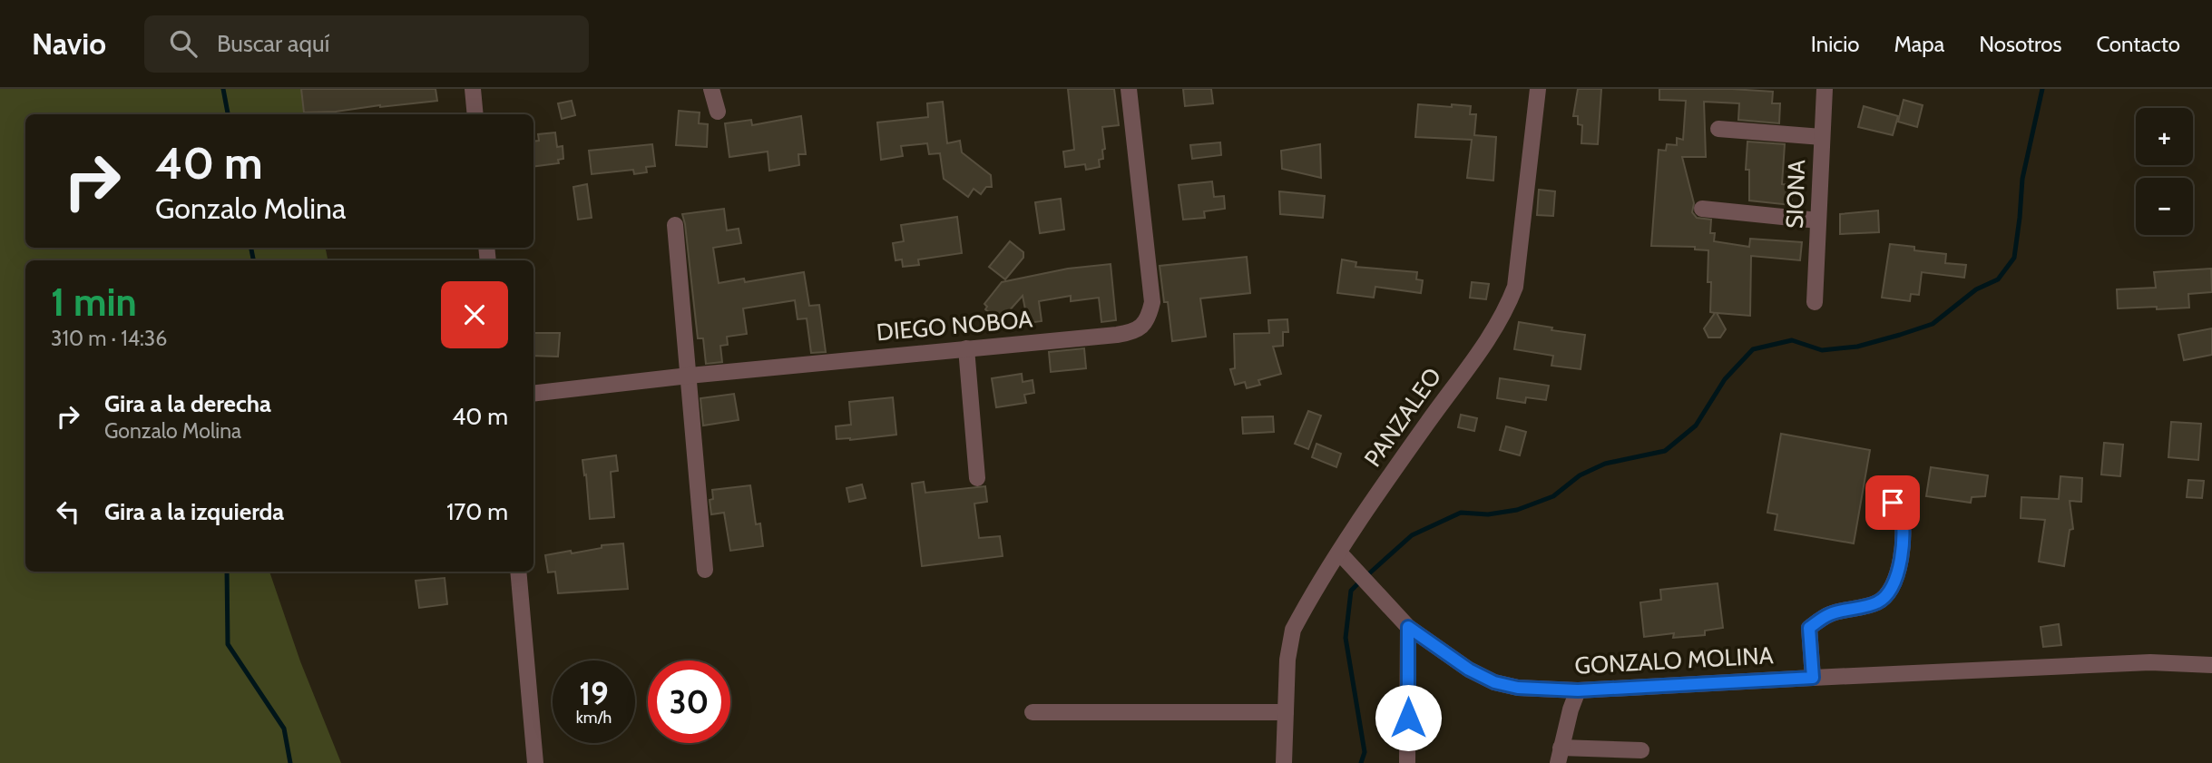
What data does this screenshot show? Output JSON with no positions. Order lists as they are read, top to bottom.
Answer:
{
  "streets": {
    "street": [
      "SIONA",
      "DIEGO NOBOA",
      "PANZALEO",
      "GONZALO MOLINA"
    ]
  },
  "crossings": [
    ["PANZALEO", "GONZALO MOLINA"]
  ],
  "page": {
    "header": "Navio",
    "search": "Buscar aquí",
    "nav": [
      "Inicio",
      "Mapa",
      "Nosotros",
      "Contacto"
    ],
    "map_buttons": ["+", "−"],
    "turn": ["40 m", "Gonzalo Molina"],
    "heading": ["1 min", "310 m · 14:36"],
    "list": [
      {
        "name": "Gira a la derecha",
        "note": "Gonzalo Molina",
        "value": "40 m"
      },
      {
        "name": "Gira a la izquierda",
        "value": "170 m"
      }
    ],
    "speed": "19 km/h",
    "limit": "30"
  }
}
